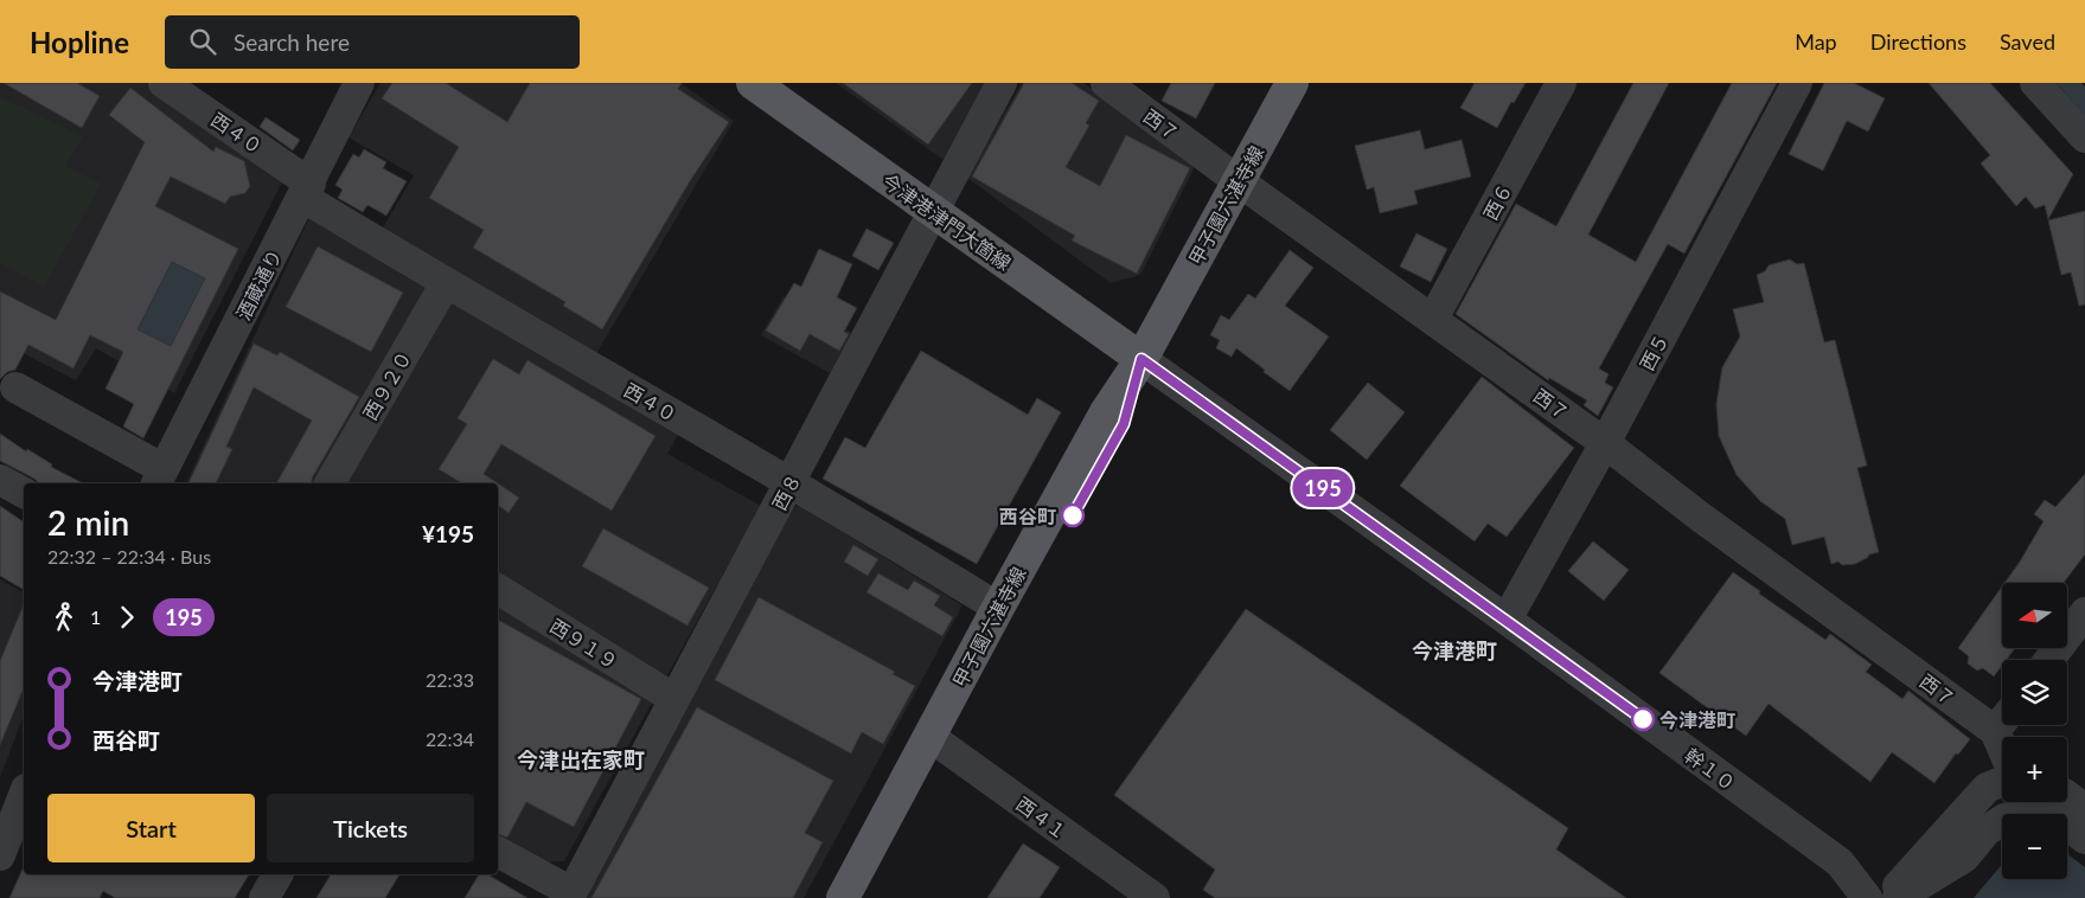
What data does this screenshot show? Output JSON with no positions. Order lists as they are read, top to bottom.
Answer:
{
  "streets": {
    "main road": ["甲子園六湛寺線", "今津港津門大箇線"],
    "street": [
      "西７",
      "西４０",
      "西６",
      "酒蔵通り",
      "西５",
      "西９２０",
      "西８",
      "西９１９",
      "幹１０",
      "西４１"
    ]
  },
  "crossings": [
    ["西７", "西６"],
    ["西７", "甲子園六湛寺線"],
    ["西７", "西５"],
    ["西４０", "甲子園六湛寺線"],
    ["西４０", "酒蔵通り"],
    ["西４０", "西９２０"],
    ["西４０", "西８"],
    ["甲子園六湛寺線", "今津港津門大箇線"],
    ["甲子園六湛寺線", "幹１０"],
    ["甲子園六湛寺線", "西４１"],
    ["今津港津門大箇線", "西８"],
    ["今津港津門大箇線", "幹１０"],
    ["西５", "幹１０"],
    ["西８", "西９１９"]
  ],
  "districts": ["今津港町", "今津出在家町"],
  "places": ["西谷町", "今津港町"],
  "lines": ["bus line 195"],
  "north": "left",
  "page": {
    "header": "Hopline",
    "search": "Search here",
    "nav": ["Map", "Directions", "Saved"],
    "on_map": "195",
    "heading": ["2 min", "22:32 – 22:34 · Bus", "¥195"],
    "map_buttons": ["+", "−"],
    "legs": ["1", "195"],
    "list": [
      {
        "name": "今津港町",
        "value": "22:33"
      },
      {
        "name": "西谷町",
        "value": "22:34"
      }
    ],
    "buttons": ["Start", "Tickets"]
  }
}
